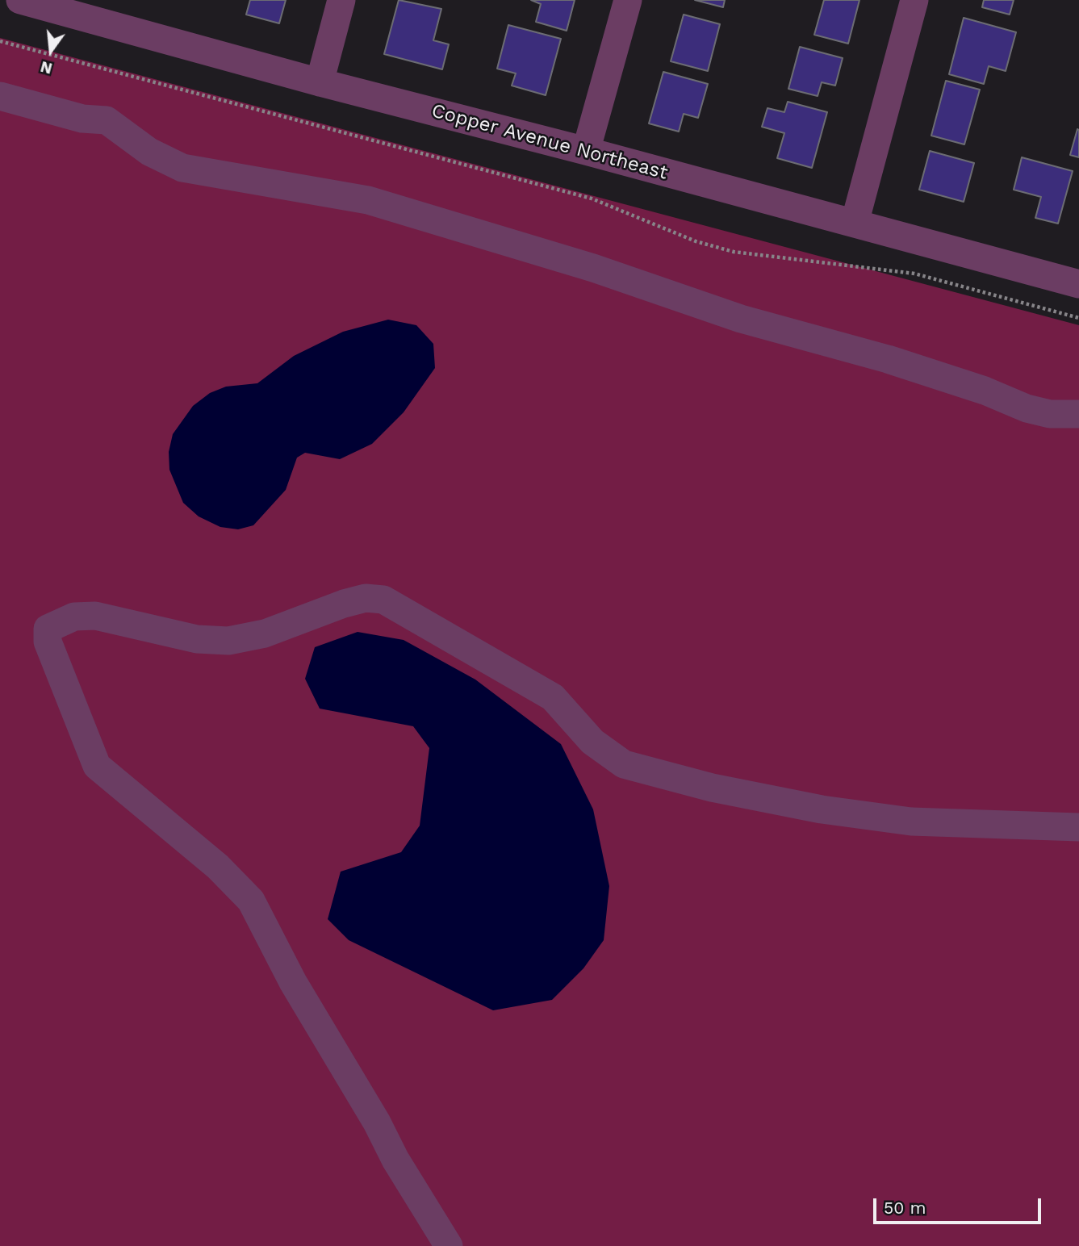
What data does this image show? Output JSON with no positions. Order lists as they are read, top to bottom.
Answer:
{
  "streets": {
    "street": ["Copper Avenue Northeast"]
  },
  "scale_bar": "50 m",
  "north": "bottom"
}
